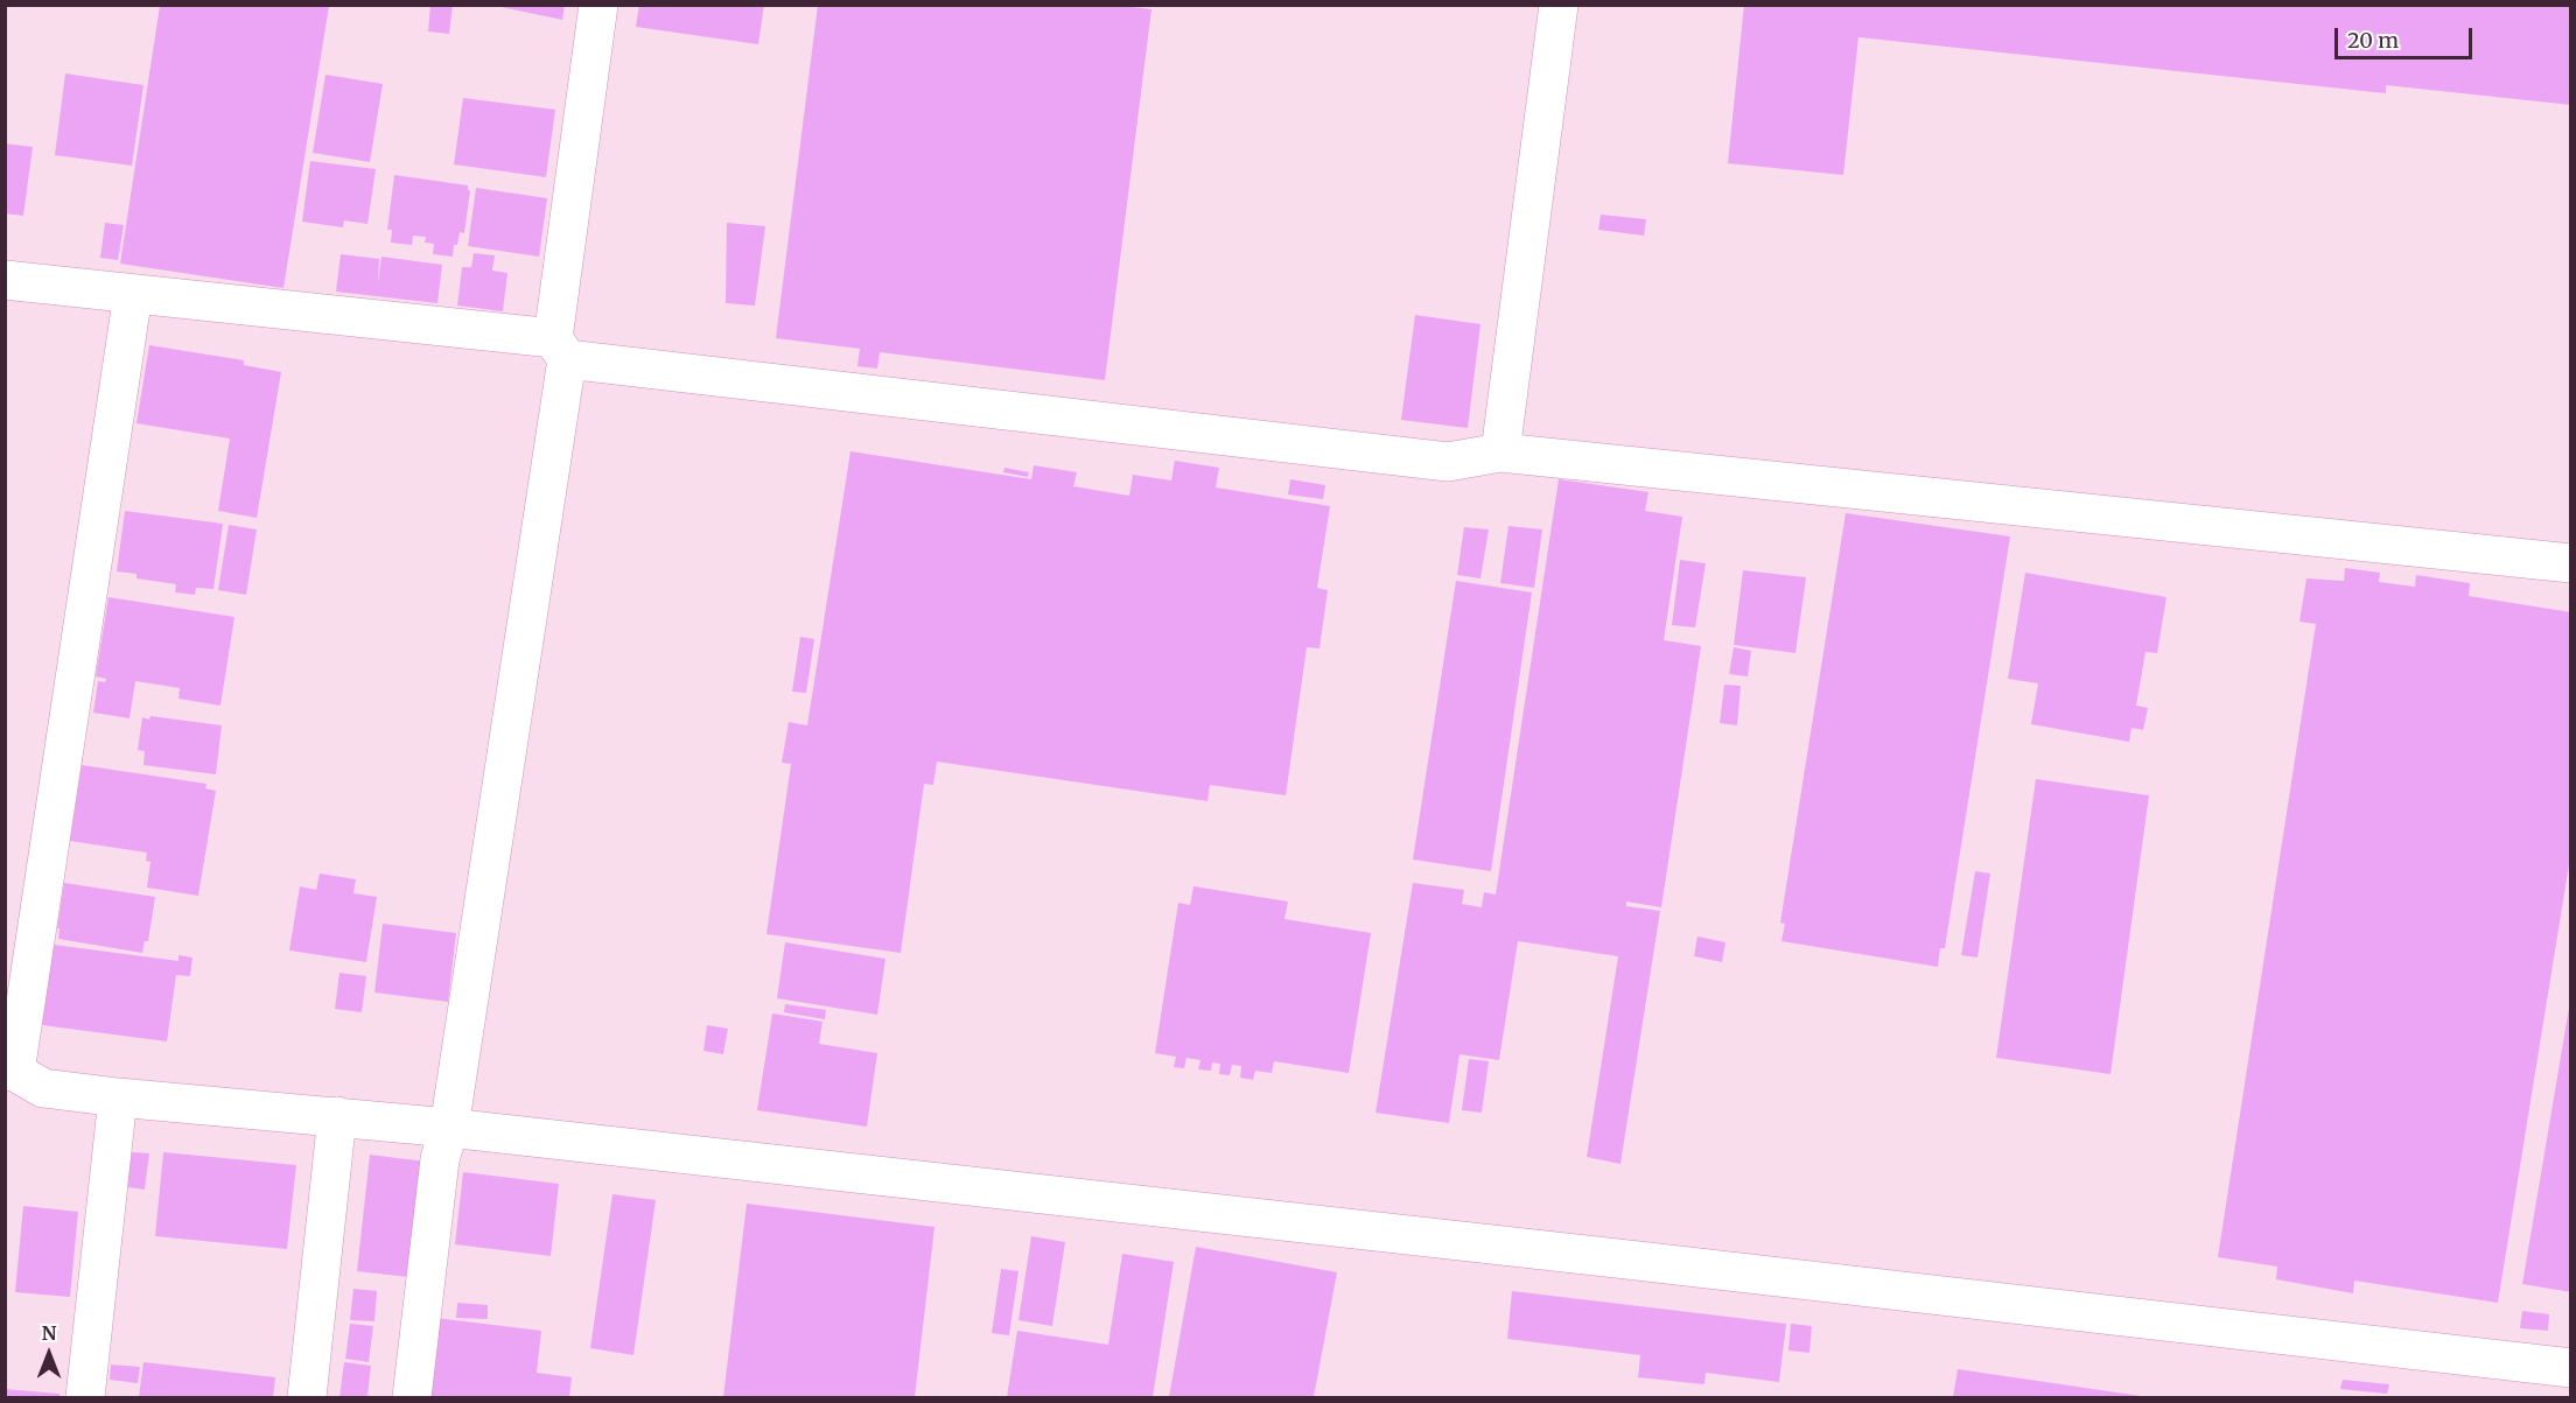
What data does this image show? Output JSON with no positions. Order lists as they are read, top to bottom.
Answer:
{
  "scale_bar": "20 m",
  "north": "top"
}
